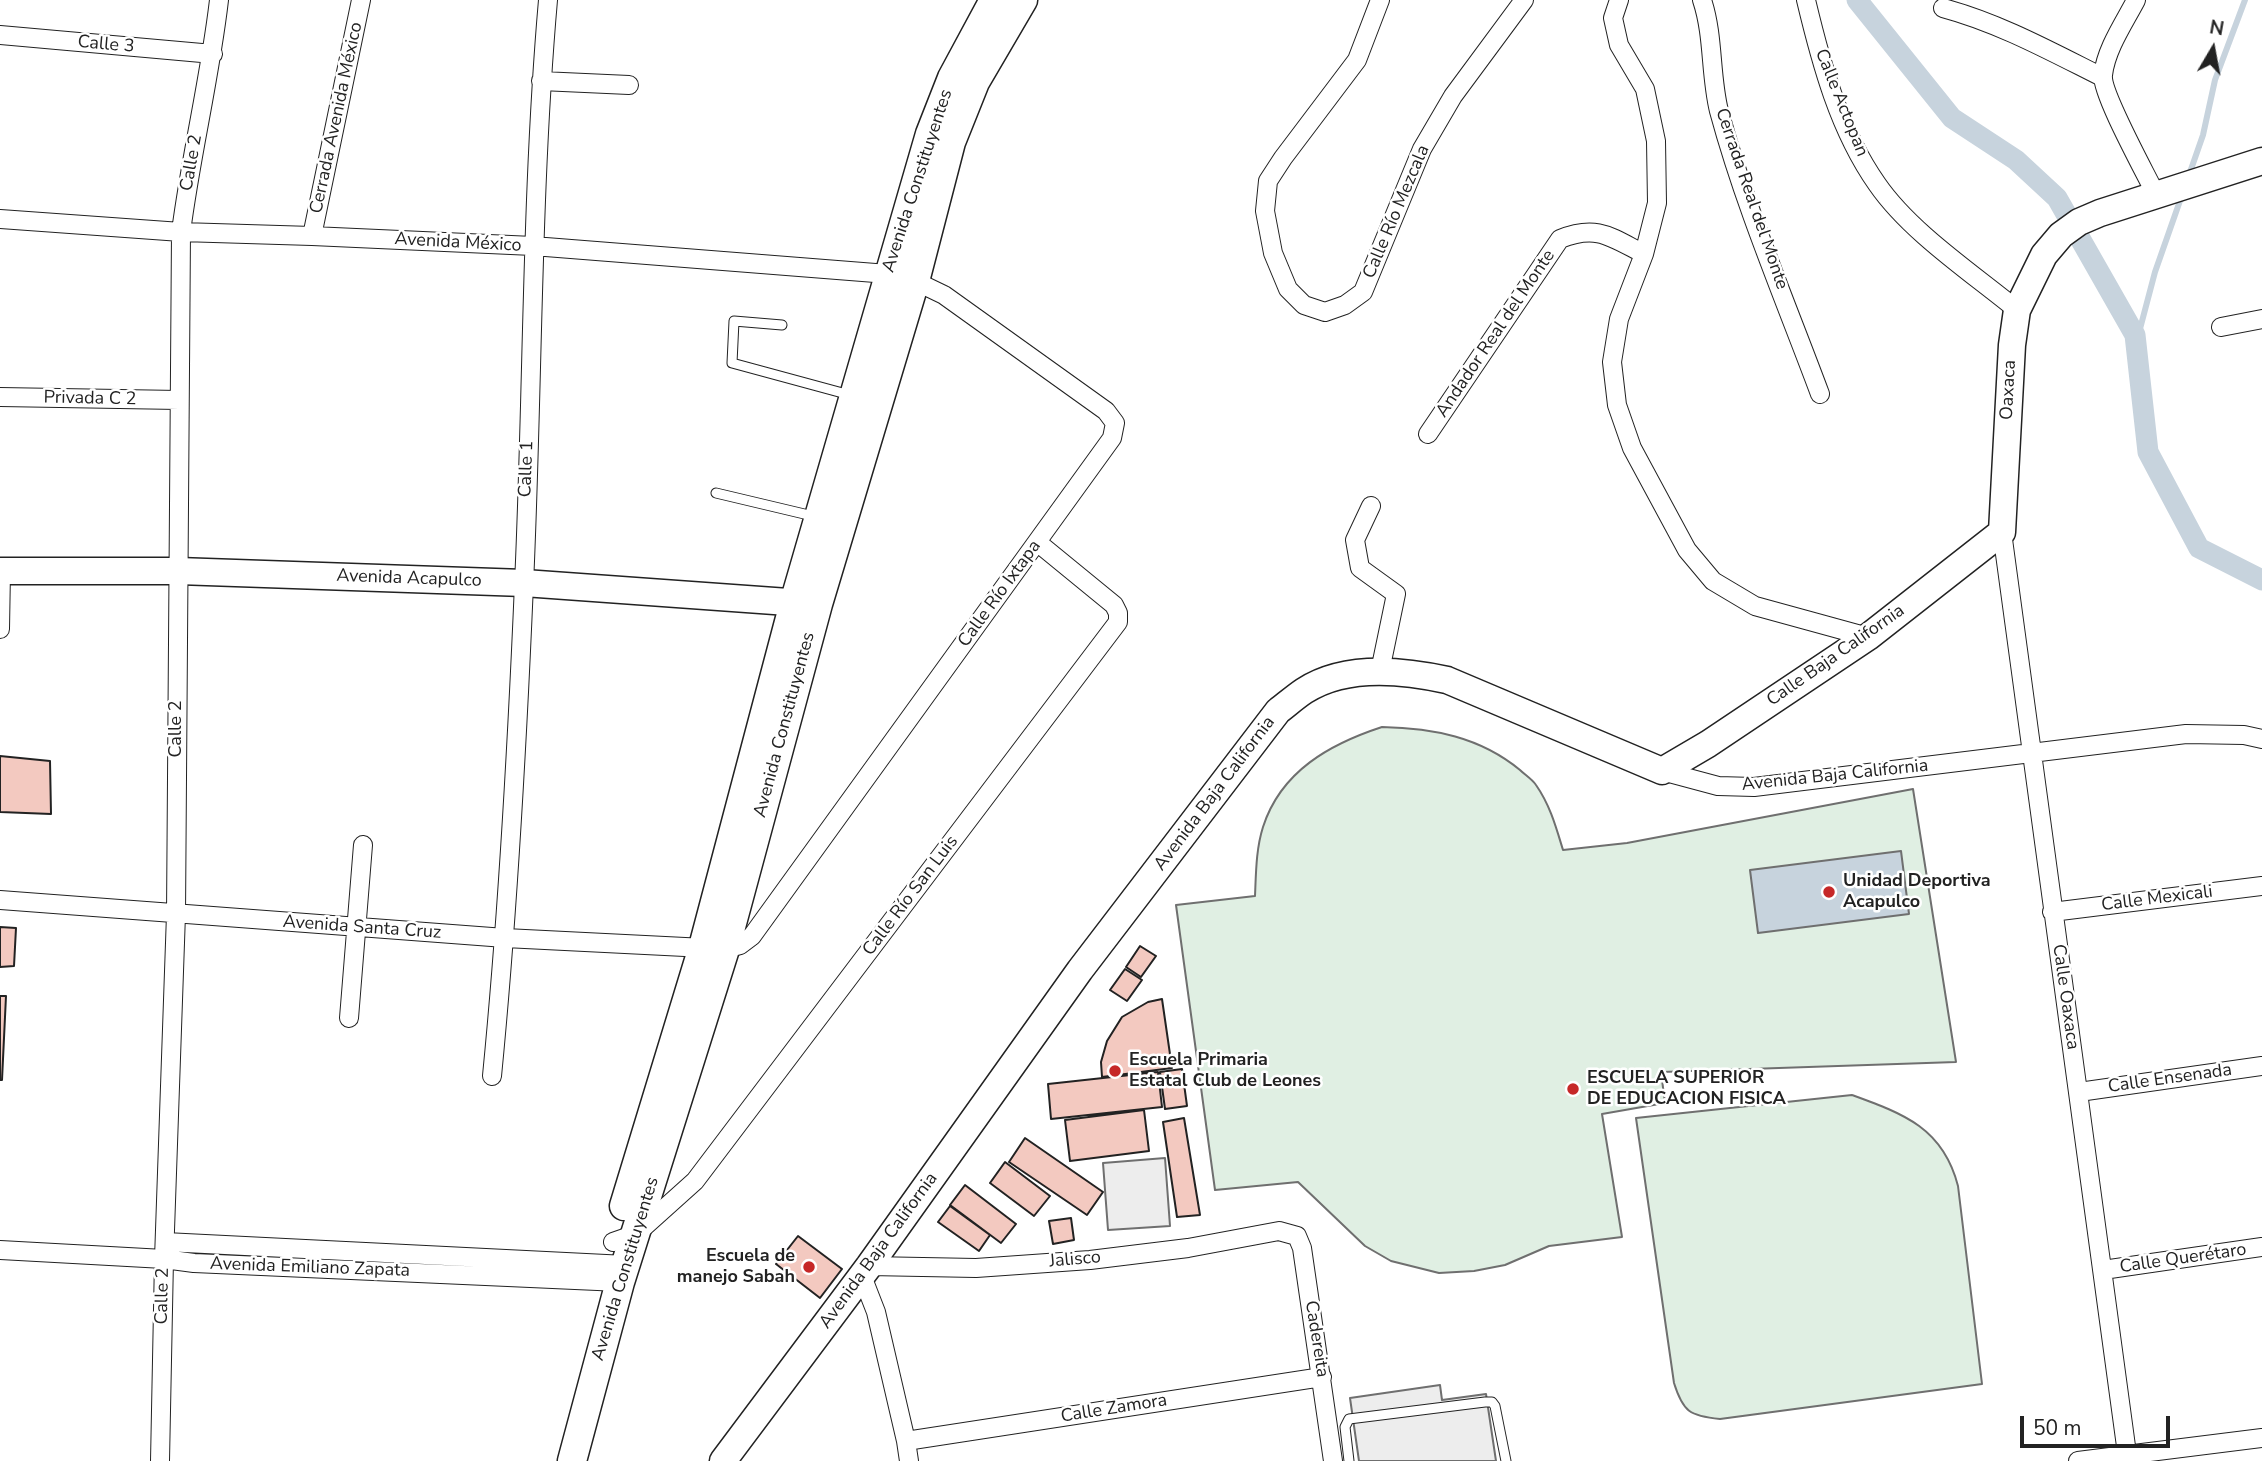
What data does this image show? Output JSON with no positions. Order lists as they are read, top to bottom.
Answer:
{
  "streets": {
    "main road": [
      "Avenida Constituyentes",
      "Oaxaca",
      "Avenida Acapulco",
      "Calle Baja California",
      "Avenida Baja California"
    ],
    "street": [
      "Calle 3",
      "Calle Actopan",
      "Cerrada Avenida México",
      "Calle 2",
      "Cerrada Real del Monte",
      "Calle Río Mezcala",
      "Avenida México",
      "Andador Real del Monte",
      "Privada C 2",
      "Calle 1",
      "Calle Río Ixtapa",
      "Calle Río San Luis",
      "Calle Mexicali",
      "Avenida Santa Cruz",
      "Calle Oaxaca",
      "Calle Ensenada",
      "Calle Querétaro",
      "Jalisco",
      "Avenida Emiliano Zapata",
      "Cadereita",
      "Calle Zamora"
    ]
  },
  "crossings": [
    ["Calle 3", "Calle 2"],
    ["Calle Actopan", "Oaxaca"],
    ["Cerrada Avenida México", "Avenida México"],
    ["Calle 2", "Avenida México"],
    ["Calle 2", "Privada C 2"],
    ["Calle 2", "Avenida Acapulco"],
    ["Calle 2", "Avenida Santa Cruz"],
    ["Calle 2", "Avenida Emiliano Zapata"],
    ["Avenida Constituyentes", "Avenida México"],
    ["Avenida Constituyentes", "Avenida Acapulco"],
    ["Avenida Constituyentes", "Calle Río Ixtapa"],
    ["Avenida Constituyentes", "Calle Río San Luis"],
    ["Avenida Constituyentes", "Avenida Santa Cruz"],
    ["Avenida Constituyentes", "Avenida Emiliano Zapata"],
    ["Avenida México", "Calle 1"],
    ["Avenida México", "Calle Río Ixtapa"],
    ["Oaxaca", "Calle Baja California"],
    ["Oaxaca", "Calle Oaxaca"],
    ["Calle 1", "Avenida Acapulco"],
    ["Calle 1", "Avenida Santa Cruz"],
    ["Calle Río Ixtapa", "Calle Río San Luis"],
    ["Calle Río Ixtapa", "Avenida Santa Cruz"],
    ["Calle Baja California", "Avenida Baja California"],
    ["Calle Baja California", "Calle Oaxaca"],
    ["Avenida Baja California", "Calle Oaxaca"],
    ["Avenida Baja California", "Jalisco"],
    ["Calle Río San Luis", "Avenida Emiliano Zapata"],
    ["Calle Mexicali", "Calle Oaxaca"],
    ["Calle Oaxaca", "Calle Ensenada"],
    ["Calle Oaxaca", "Calle Querétaro"],
    ["Jalisco", "Cadereita"],
    ["Cadereita", "Calle Zamora"]
  ],
  "places": [
    "Unidad Deportiva Acapulco",
    "Escuela Primaria Estatal Club de Leones",
    "ESCUELA SUPERIOR DE EDUCACION FISICA",
    "Escuela de manejo Sabah"
  ],
  "scale_bar": "50 m",
  "north": "top"
}
